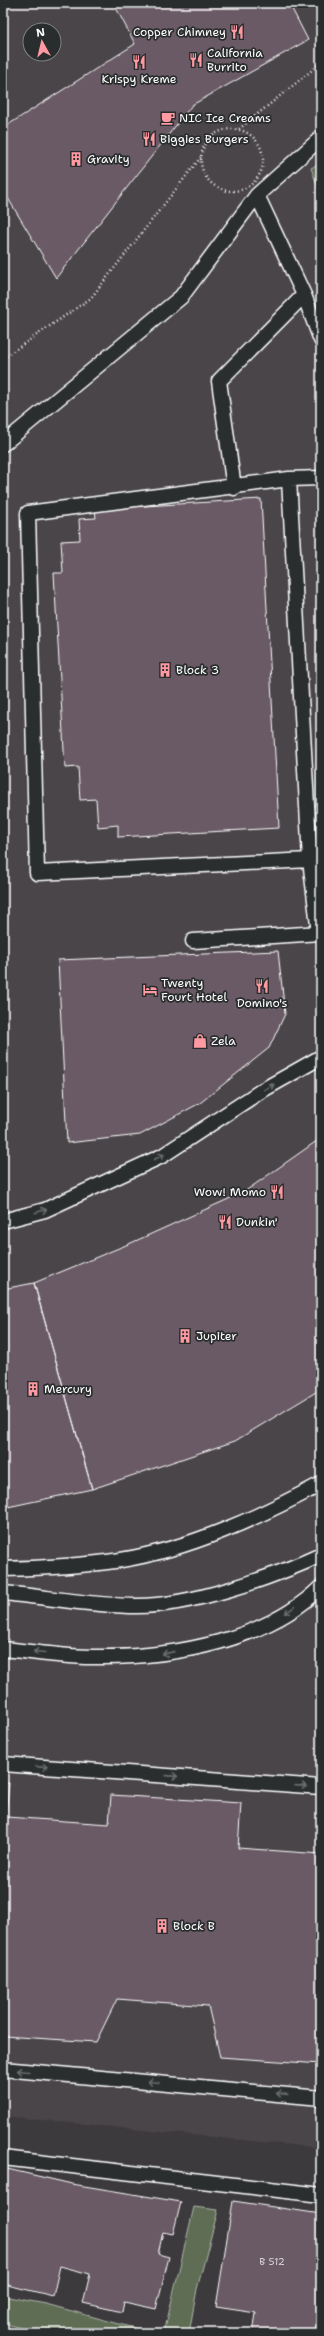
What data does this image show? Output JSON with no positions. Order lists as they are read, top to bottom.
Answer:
{
  "places": {
    "restaurant": [
      "Copper Chimney",
      "California Burrito",
      "Krispy Kreme",
      "Biggies Burgers",
      "Domino's",
      "Wow! Momo",
      "Dunkin'"
    ],
    "cafe": ["NIC Ice Creams"],
    "building": [
      "Gravity",
      "Block 3",
      "Jupiter",
      "Mercury",
      "Block B"
    ],
    "hotel": ["Twenty Fourt Hotel"],
    "shop": ["Zela"]
  },
  "house_numbers": ["B 512"],
  "north": "top"
}
